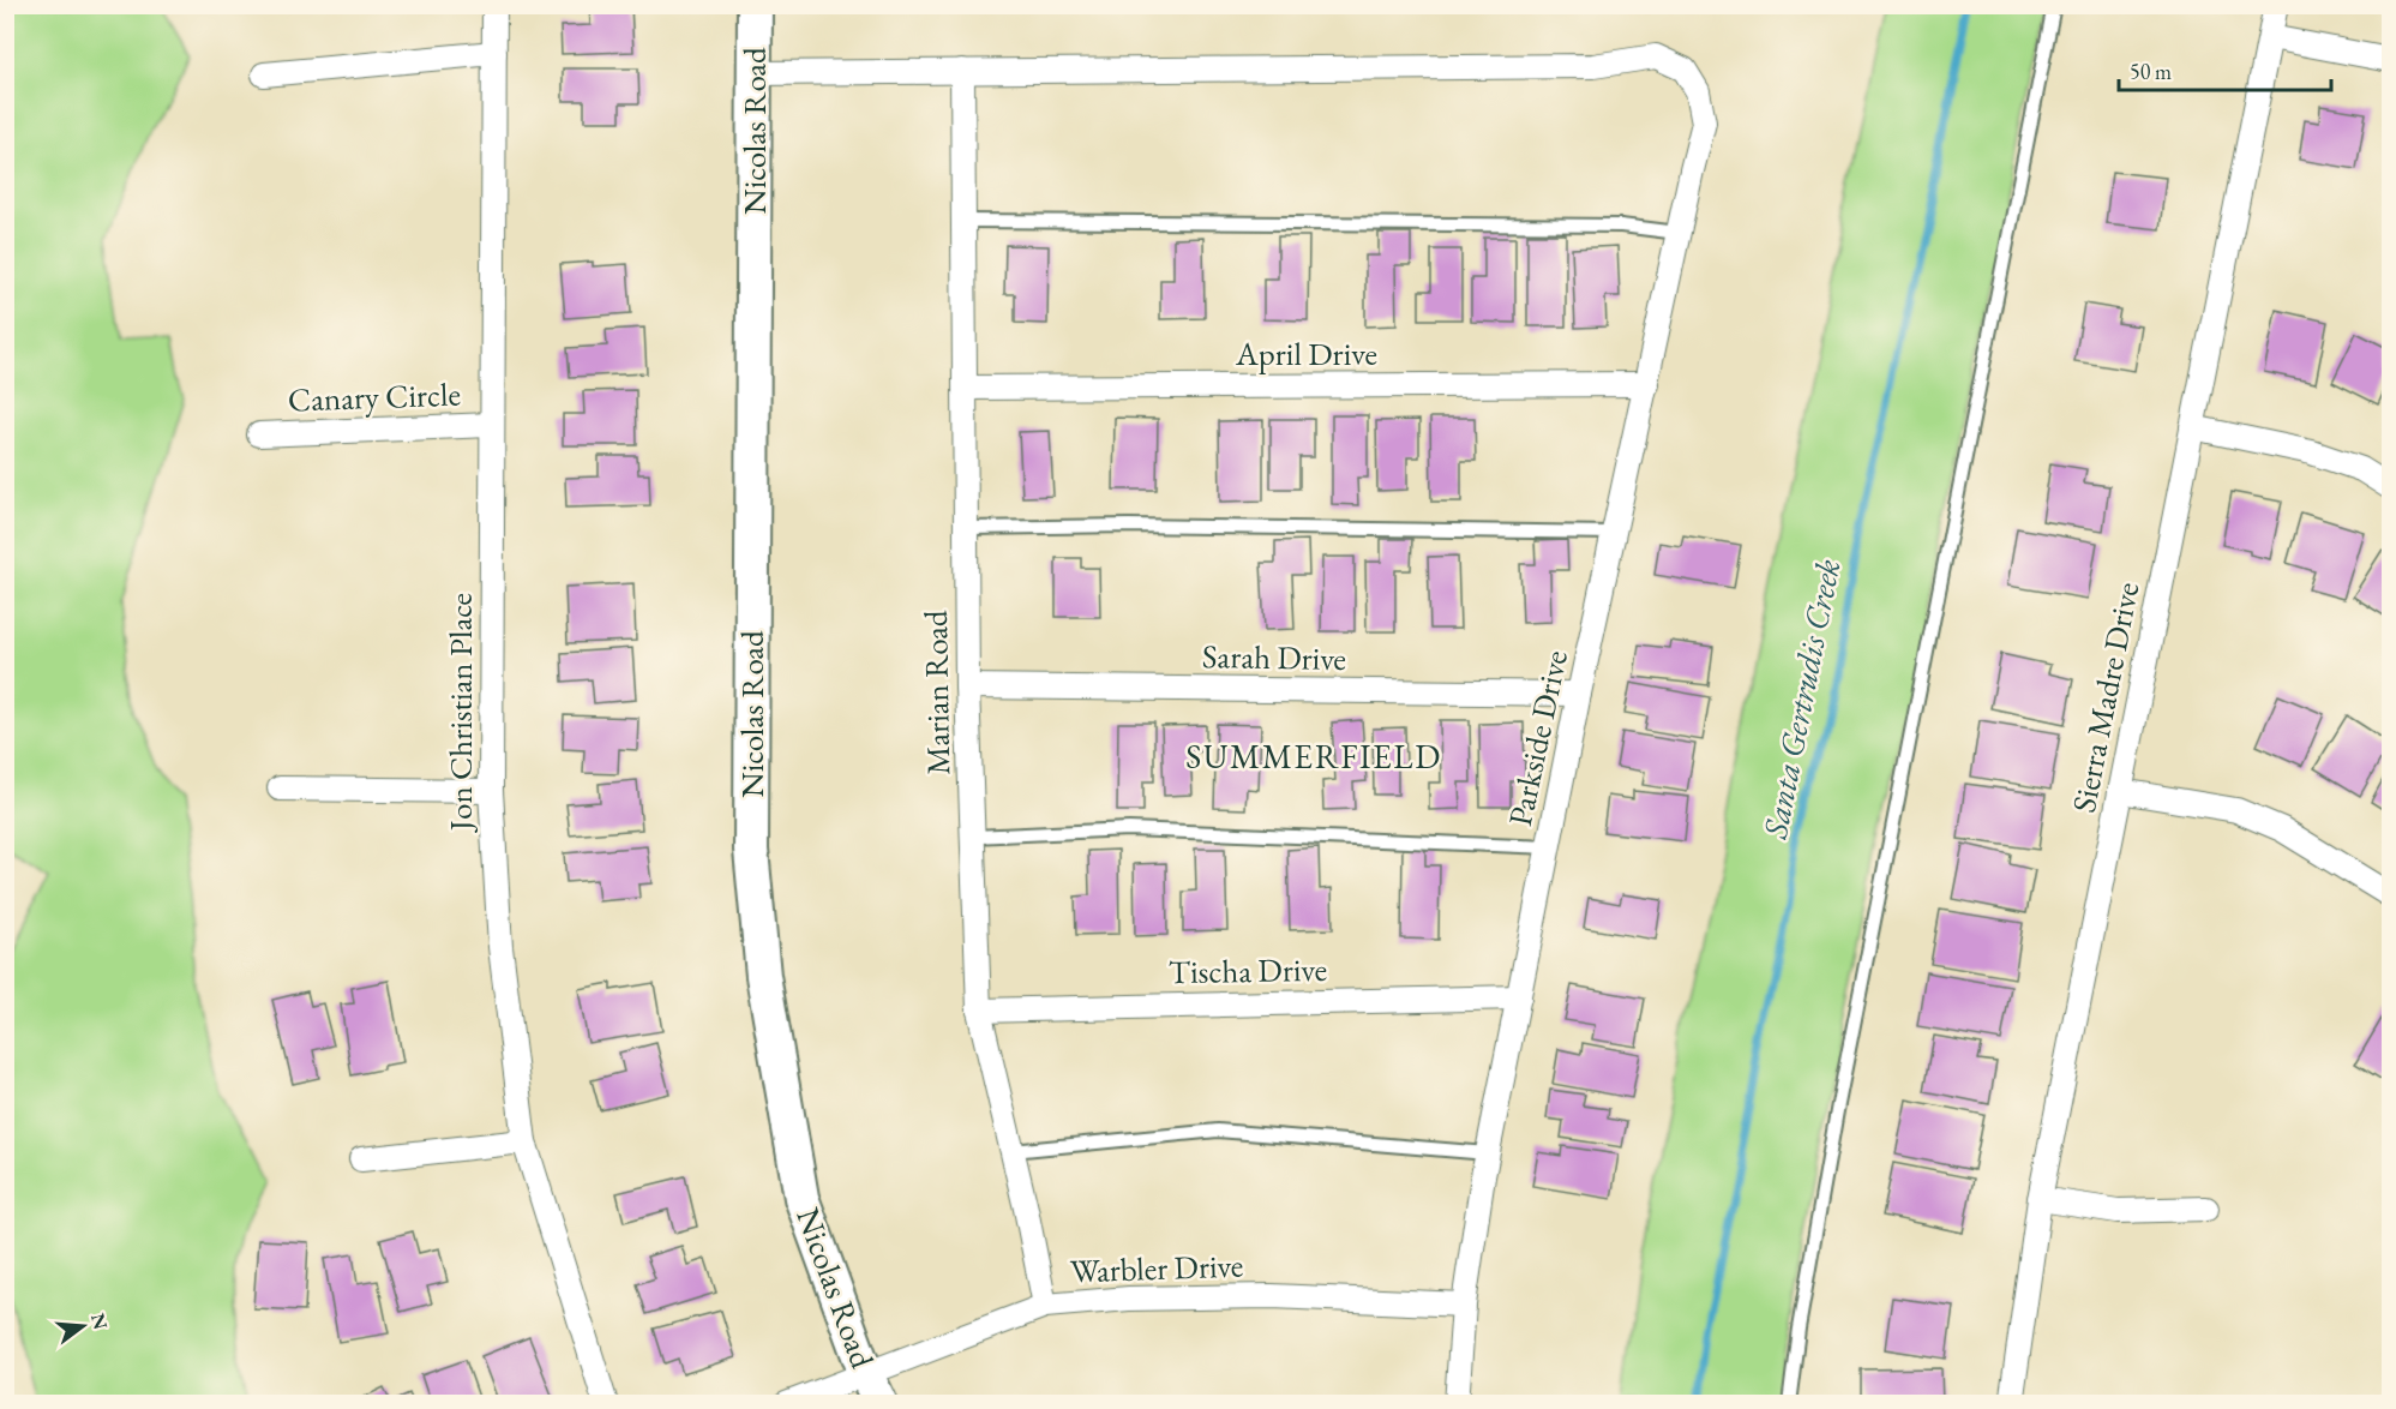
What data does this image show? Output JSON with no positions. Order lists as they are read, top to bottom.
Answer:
{
  "streets": {
    "main road": ["Nicolas Road"],
    "street": [
      "April Drive",
      "Canary Circle",
      "Sarah Drive",
      "Marian Road",
      "Sierra Madre Drive",
      "Jon Christian Place",
      "Parkside Drive",
      "Tischa Drive",
      "Warbler Drive"
    ]
  },
  "crossings": [
    ["Nicolas Road", "Warbler Drive"],
    ["April Drive", "Marian Road"],
    ["April Drive", "Parkside Drive"],
    ["Canary Circle", "Jon Christian Place"],
    ["Sarah Drive", "Marian Road"],
    ["Sarah Drive", "Parkside Drive"],
    ["Marian Road", "Parkside Drive"],
    ["Marian Road", "Tischa Drive"],
    ["Marian Road", "Warbler Drive"],
    ["Parkside Drive", "Tischa Drive"],
    ["Parkside Drive", "Warbler Drive"]
  ],
  "districts": ["SUMMERFIELD"],
  "water": ["Santa Gertrudis Creek"],
  "scale_bar": "50 m",
  "north": "right"
}
